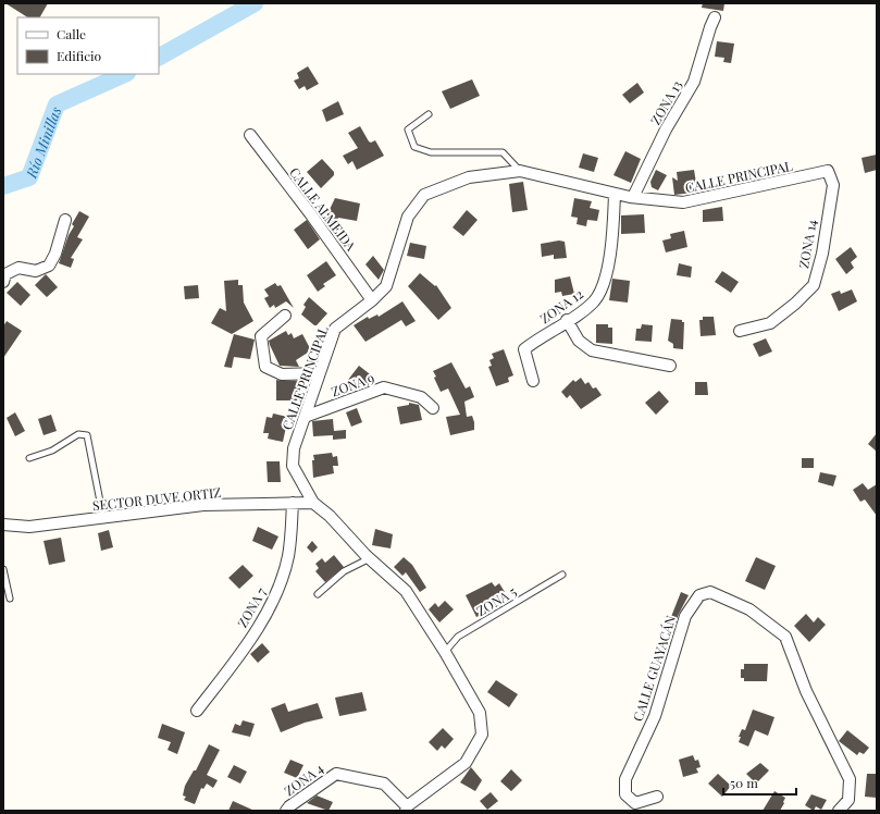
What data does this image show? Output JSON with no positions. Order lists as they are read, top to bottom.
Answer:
{
  "streets": {
    "street": [
      "ZONA 13",
      "CALLE PRINCIPAL",
      "CALLE ALMEIDA",
      "ZONA 14",
      "ZONA 12",
      "ZONA 9",
      "SECTOR DUVE ORTIZ",
      "ZONA 7",
      "CALLE GUAYACÁN",
      "ZONA 4"
    ],
    "lane": ["ZONA 5"]
  },
  "crossings": [
    ["ZONA 13", "CALLE PRINCIPAL"],
    ["CALLE PRINCIPAL", "CALLE ALMEIDA"],
    ["CALLE PRINCIPAL", "ZONA 14"],
    ["CALLE PRINCIPAL", "ZONA 12"],
    ["CALLE PRINCIPAL", "ZONA 9"],
    ["CALLE PRINCIPAL", "SECTOR DUVE ORTIZ"],
    ["CALLE PRINCIPAL", "ZONA 5"],
    ["CALLE PRINCIPAL", "ZONA 4"],
    ["SECTOR DUVE ORTIZ", "ZONA 7"]
  ],
  "water": ["Río Minillas"],
  "legend": ["Calle", "Edificio"],
  "scale_bar": "50 m"
}
